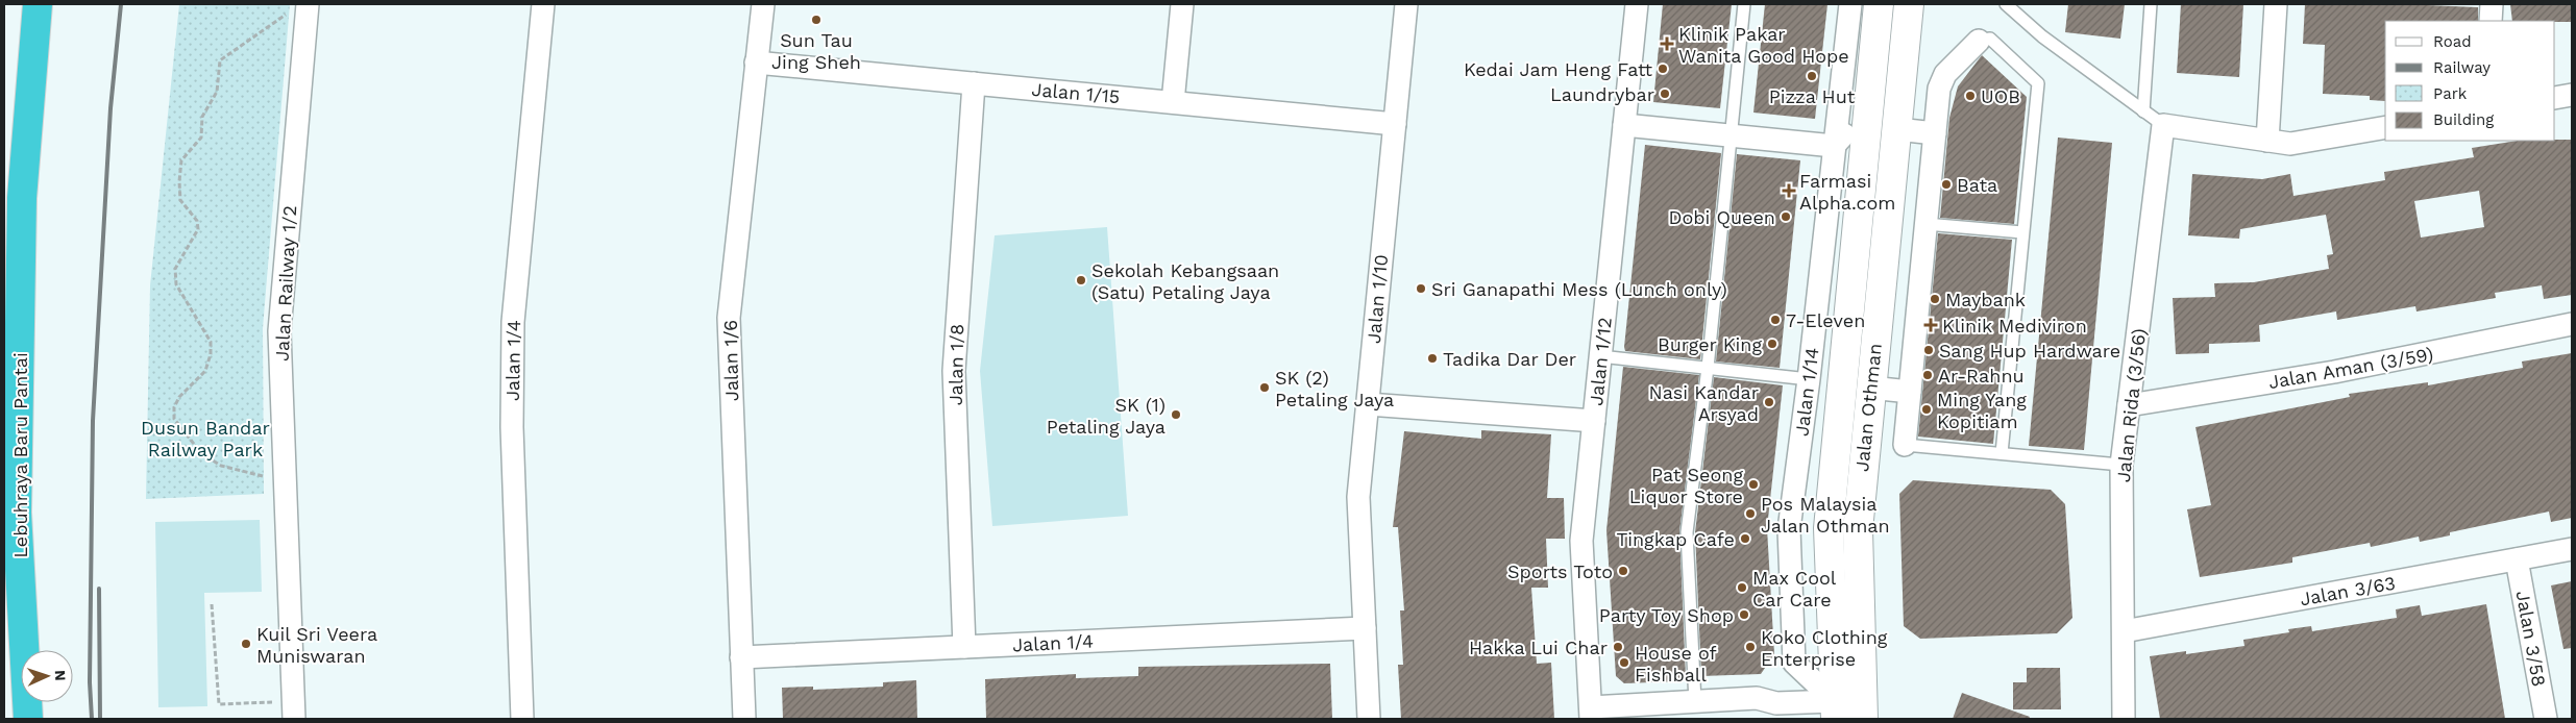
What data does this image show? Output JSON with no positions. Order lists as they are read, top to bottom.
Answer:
{
  "streets": {
    "highway": ["Lebuhraya Baru Pantai"],
    "main road": ["Jalan Othman"],
    "street": [
      "Jalan 1/15",
      "Jalan Railway 1/2",
      "Jalan 1/10",
      "Jalan 1/4",
      "Jalan 1/6",
      "Jalan 1/12",
      "Jalan 1/8",
      "Jalan Aman (3/59)",
      "Jalan 1/14",
      "Jalan Rida (3/56)",
      "Jalan 3/63",
      "Jalan 3/58"
    ]
  },
  "crossings": [
    ["Jalan 1/15", "Jalan 1/10"],
    ["Jalan 1/15", "Jalan 1/6"],
    ["Jalan 1/15", "Jalan 1/8"],
    ["Jalan 1/10", "Jalan 1/4"],
    ["Jalan 1/4", "Jalan 1/6"],
    ["Jalan 1/4", "Jalan 1/8"],
    ["Jalan Aman (3/59)", "Jalan Rida (3/56)"],
    ["Jalan 1/14", "Jalan Othman"],
    ["Jalan Rida (3/56)", "Jalan 3/63"],
    ["Jalan 3/63", "Jalan 3/58"]
  ],
  "parks": ["Dusun Bandar Railway Park"],
  "places": {
    "other": [
      "Sun Tau Jing Sheh",
      "Kedai Jam Heng Fatt",
      "Pizza Hut",
      "Laundrybar",
      "UOB",
      "Bata",
      "Dobi Queen",
      "Sekolah Kebangsaan (Satu) Petaling Jaya",
      "Sri Ganapathi Mess (Lunch only)",
      "Maybank",
      "7-Eleven",
      "Burger King",
      "Sang Hup Hardware",
      "Tadika Dar Der",
      "Ar-Rahnu",
      "SK (2) Petaling Jaya",
      "Nasi Kandar Arsyad",
      "Ming Yang Kopitiam",
      "SK (1) Petaling Jaya",
      "Pat Seong Liquor Store",
      "Pos Malaysia Jalan Othman",
      "Tingkap Cafe",
      "Sports Toto",
      "Max Cool Car Care",
      "Party Toy Shop",
      "Kuil Sri Veera Muniswaran",
      "Hakka Lui Char",
      "Koko Clothing Enterprise",
      "House of Fishball"
    ],
    "health": ["Klinik Pakar Wanita Good Hope", "Farmasi Alpha.com", "Klinik Mediviron"]
  },
  "legend": [
    "Road",
    "Railway",
    "Park",
    "Building"
  ],
  "north": "right"
}
